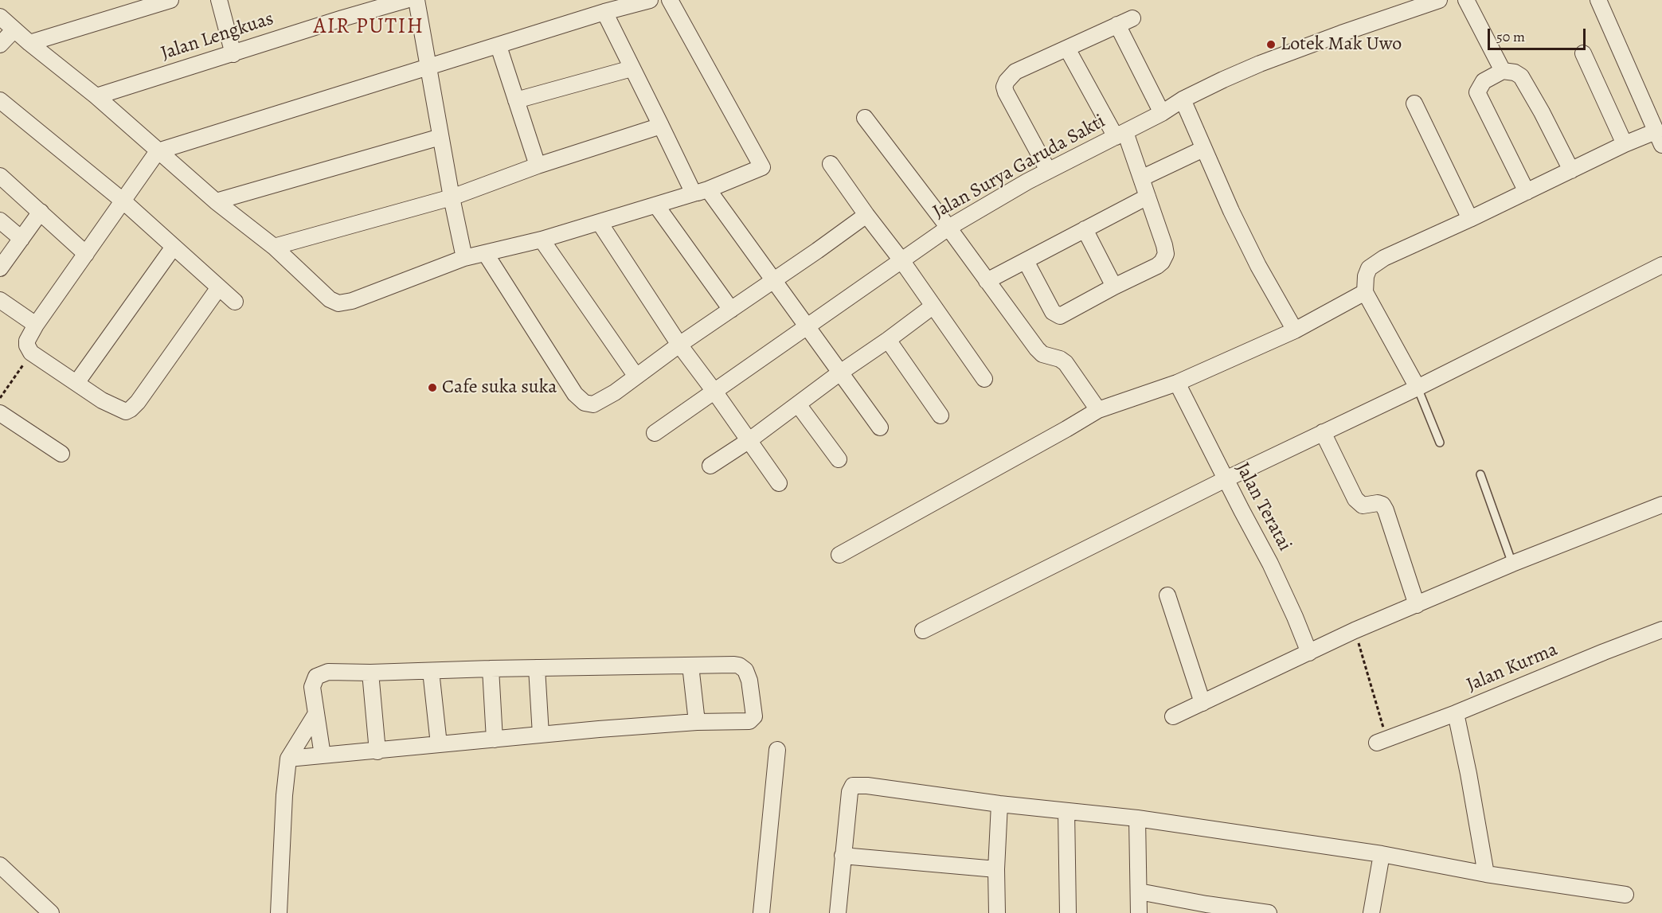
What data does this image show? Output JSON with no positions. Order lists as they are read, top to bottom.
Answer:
{
  "streets": {
    "street": [
      "Jalan Lengkuas",
      "Jalan Surya Garuda Sakti",
      "Jalan Teratai",
      "Jalan Kurma"
    ]
  },
  "districts": ["AIR PUTIH"],
  "places": ["Lotek Mak Uwo", "Cafe suka suka"],
  "scale_bar": "50 m"
}
